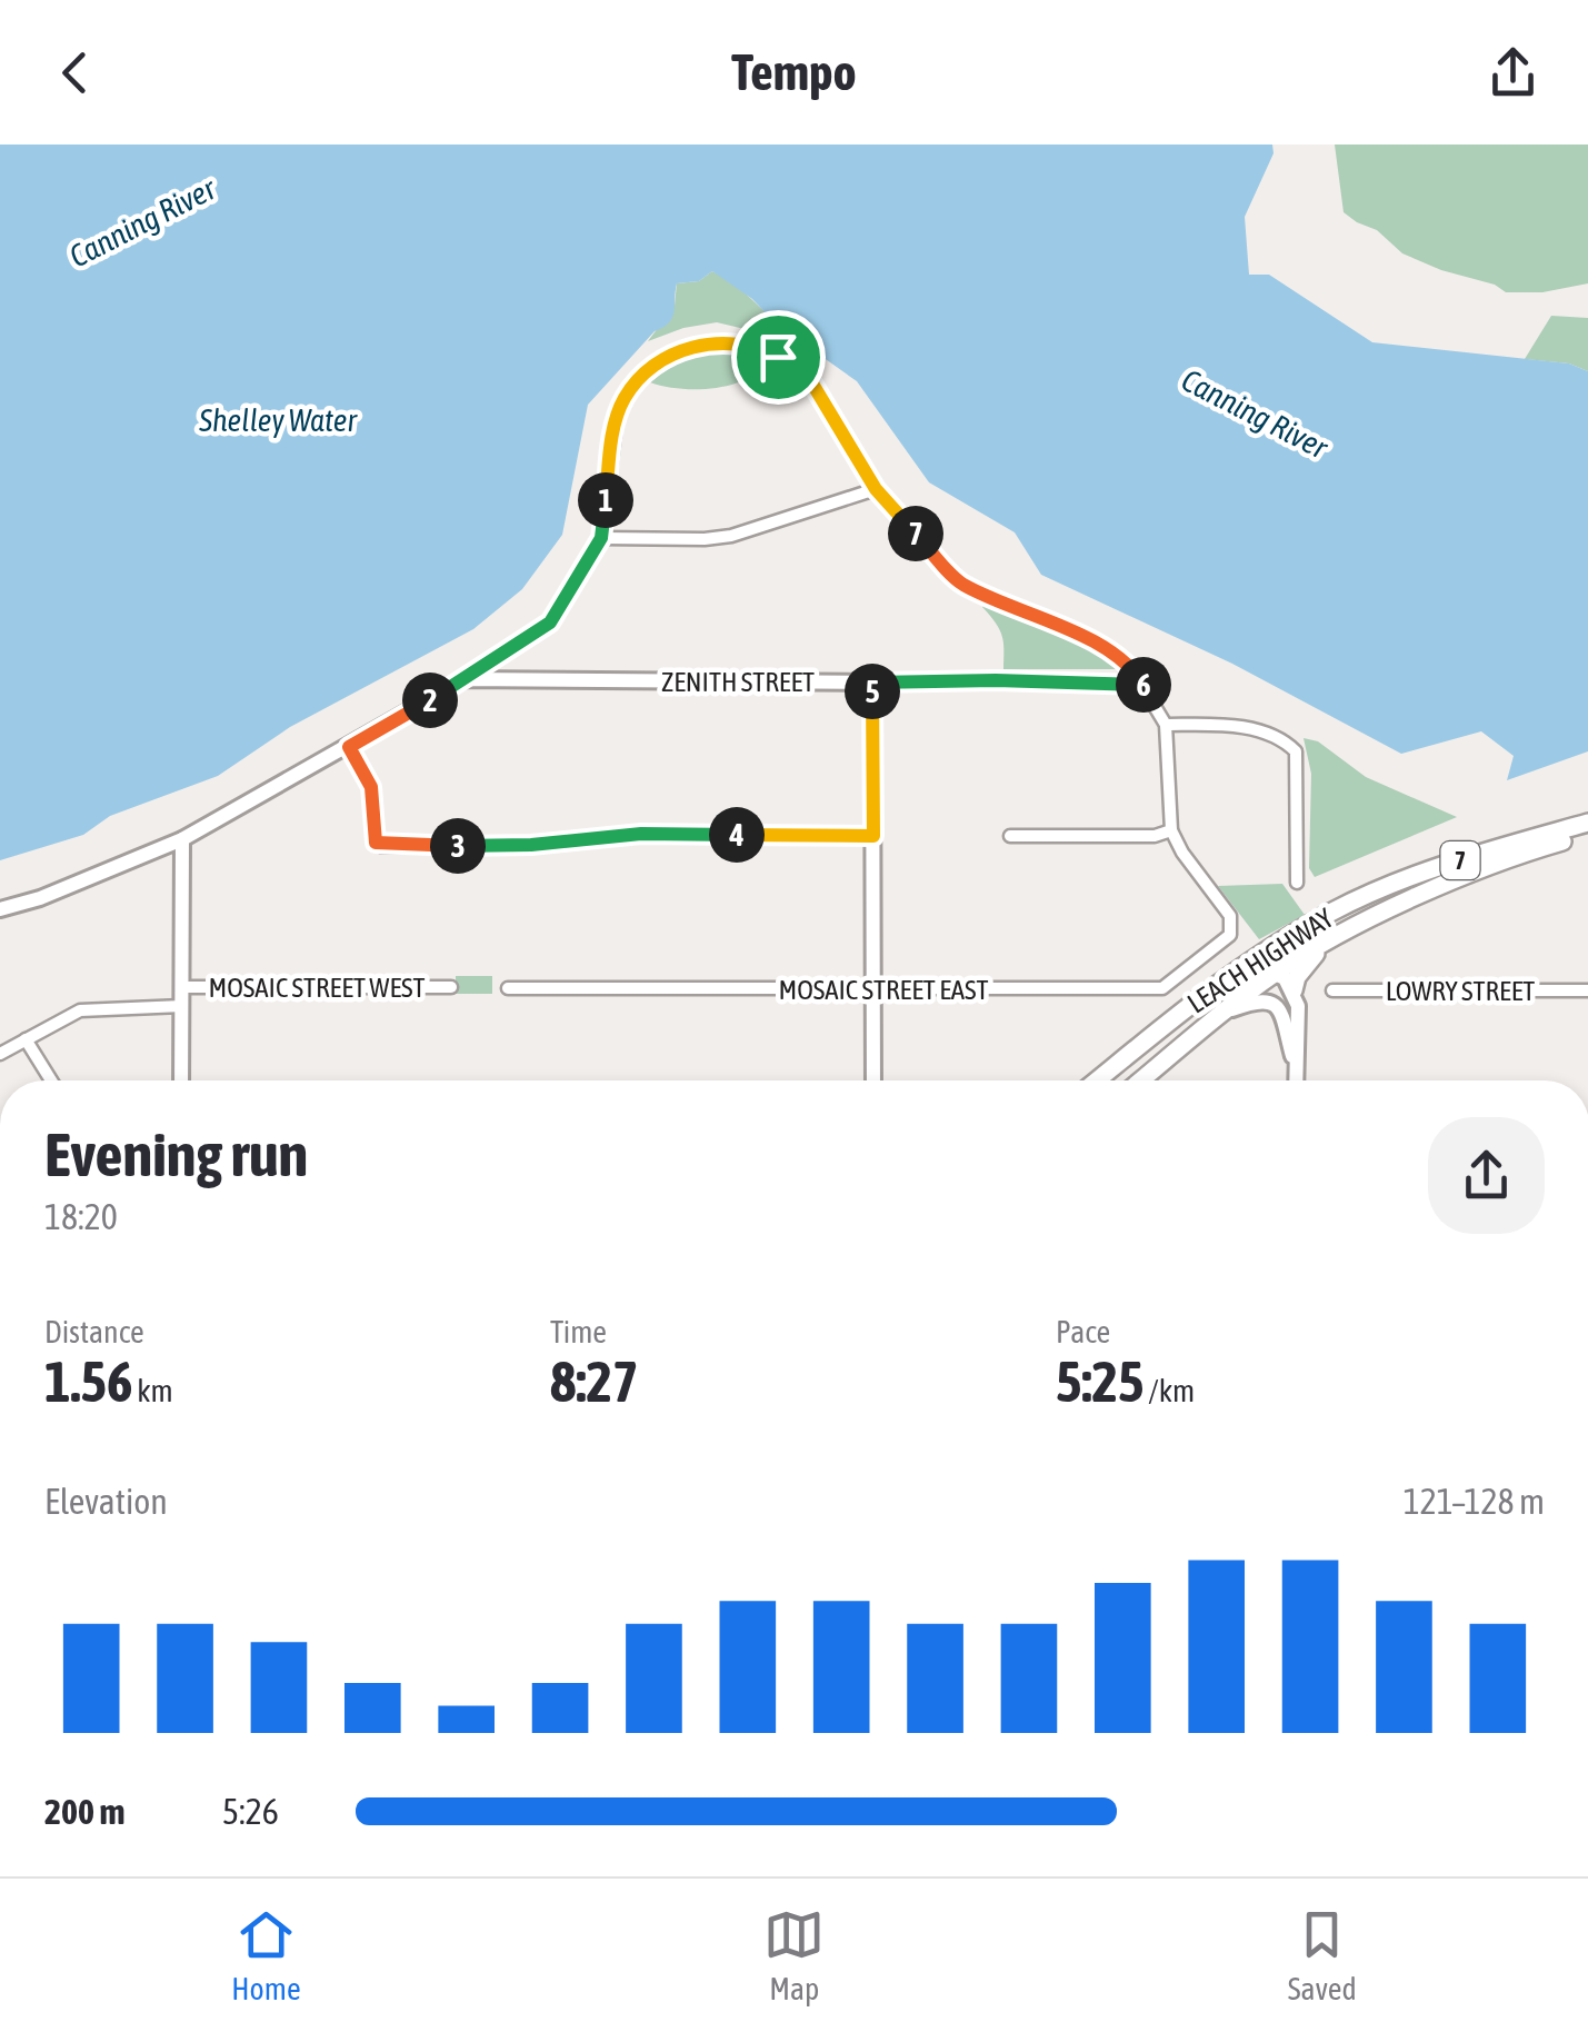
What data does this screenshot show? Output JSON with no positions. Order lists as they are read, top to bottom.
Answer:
{
  "streets": {
    "highway": ["7", "LEACH HIGHWAY"],
    "street": [
      "ZENITH STREET",
      "MOSAIC STREET WEST",
      "MOSAIC STREET EAST",
      "LOWRY STREET"
    ]
  },
  "water": ["Canning River", "Shelley Water"],
  "page": {
    "header": "Tempo",
    "pins": [
      "1",
      "7",
      "6",
      "5",
      "2",
      "4",
      "3"
    ],
    "heading": ["Evening run", "18:20"],
    "stats": [
      ["Distance", "1.56 km"],
      ["Time", "8:27"],
      ["Pace", "5:25 /km"]
    ],
    "chart": ["Elevation", "121–128 m"],
    "list": [
      {
        "name": "200 m",
        "note": "5:26"
      }
    ],
    "tabs": ["Home", "Map", "Saved"]
  }
}
